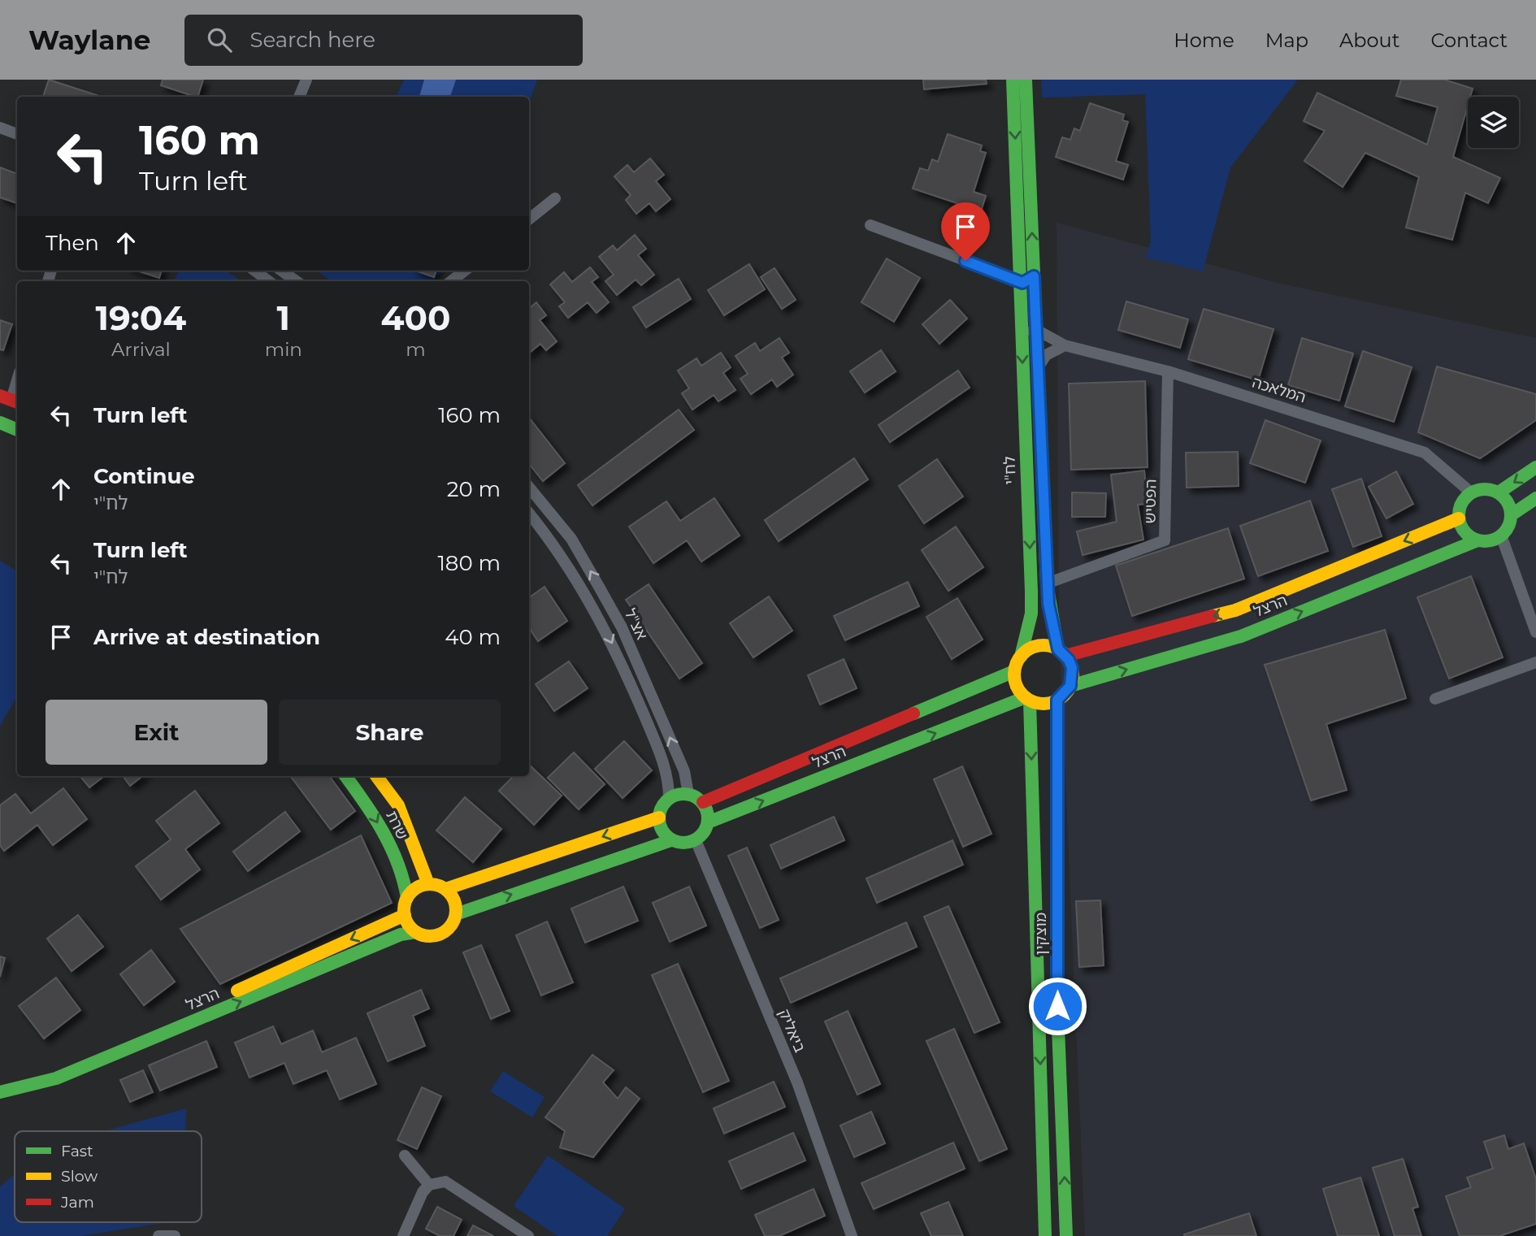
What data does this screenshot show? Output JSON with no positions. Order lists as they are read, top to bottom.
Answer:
{
  "streets": {
    "street": [
      "המלאכה",
      "לח\"י",
      "הפטיש",
      "הרצל",
      "אצ\"ל",
      "שרת",
      "מוצקין",
      "ביאליק"
    ]
  },
  "crossings": [
    ["המלאכה", "לח\"י"],
    ["המלאכה", "הפטיש"],
    ["המלאכה", "הרצל"],
    ["לח\"י", "הפטיש"],
    ["לח\"י", "הרצל"],
    ["לח\"י", "מוצקין"],
    ["הרצל", "אצ\"ל"],
    ["הרצל", "שרת"],
    ["הרצל", "מוצקין"],
    ["הרצל", "ביאליק"],
    ["אצ\"ל", "ביאליק"]
  ],
  "legend": ["Fast", "Slow", "Jam"],
  "page": {
    "header": "Waylane",
    "search": "Search here",
    "nav": [
      "Home",
      "Map",
      "About",
      "Contact"
    ],
    "turn": ["160 m", "Turn left"],
    "then": "Then",
    "eta": [
      "19:04",
      "Arrival",
      "1",
      "min",
      "400",
      "m"
    ],
    "list": [
      {
        "name": "Turn left",
        "value": "160 m"
      },
      {
        "name": "Continue",
        "note": "לח\"י",
        "value": "20 m"
      },
      {
        "name": "Turn left",
        "note": "לח\"י",
        "value": "180 m"
      },
      {
        "name": "Arrive at destination",
        "value": "40 m"
      }
    ],
    "buttons": ["Exit", "Share"]
  }
}
